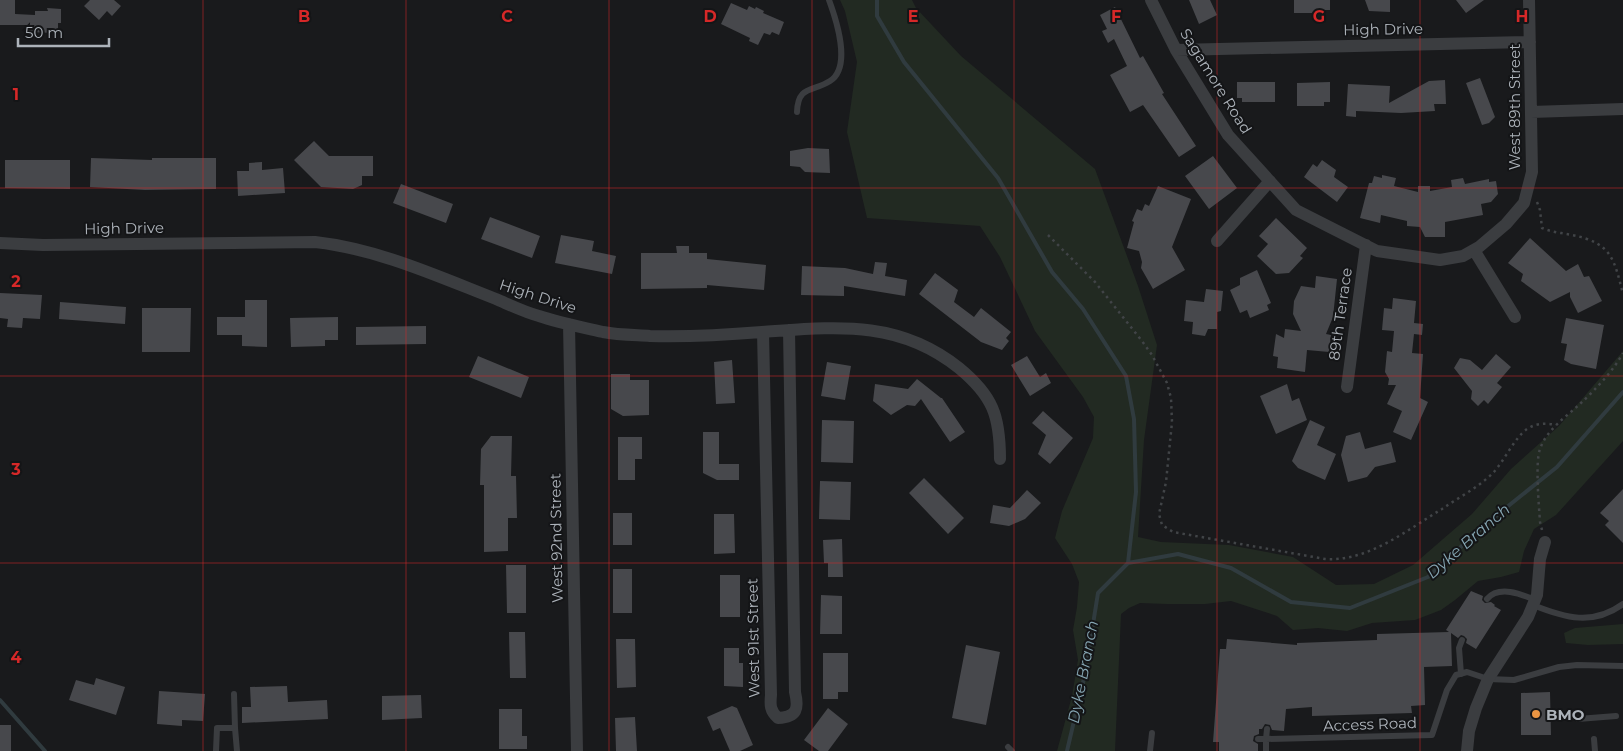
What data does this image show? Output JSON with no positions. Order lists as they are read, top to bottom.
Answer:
{
  "streets": {
    "street": [
      "High Drive",
      "Sagamore Road",
      "West 89th Street",
      "89th Terrace",
      "West 92nd Street",
      "West 91st Street"
    ],
    "lane": ["Access Road"]
  },
  "crossings": [
    ["High Drive", "Sagamore Road"],
    ["High Drive", "West 89th Street"],
    ["High Drive", "West 92nd Street"],
    ["High Drive", "West 91st Street"],
    ["Sagamore Road", "West 89th Street"],
    ["Sagamore Road", "89th Terrace"]
  ],
  "water": ["Dyke Branch"],
  "places": ["BMO"],
  "scale_bar": "50 m",
  "grid": {
    "columns": [
      "B",
      "C",
      "D",
      "E",
      "F",
      "G",
      "H"
    ],
    "rows": [
      "1",
      "2",
      "3",
      "4"
    ]
  }
}
